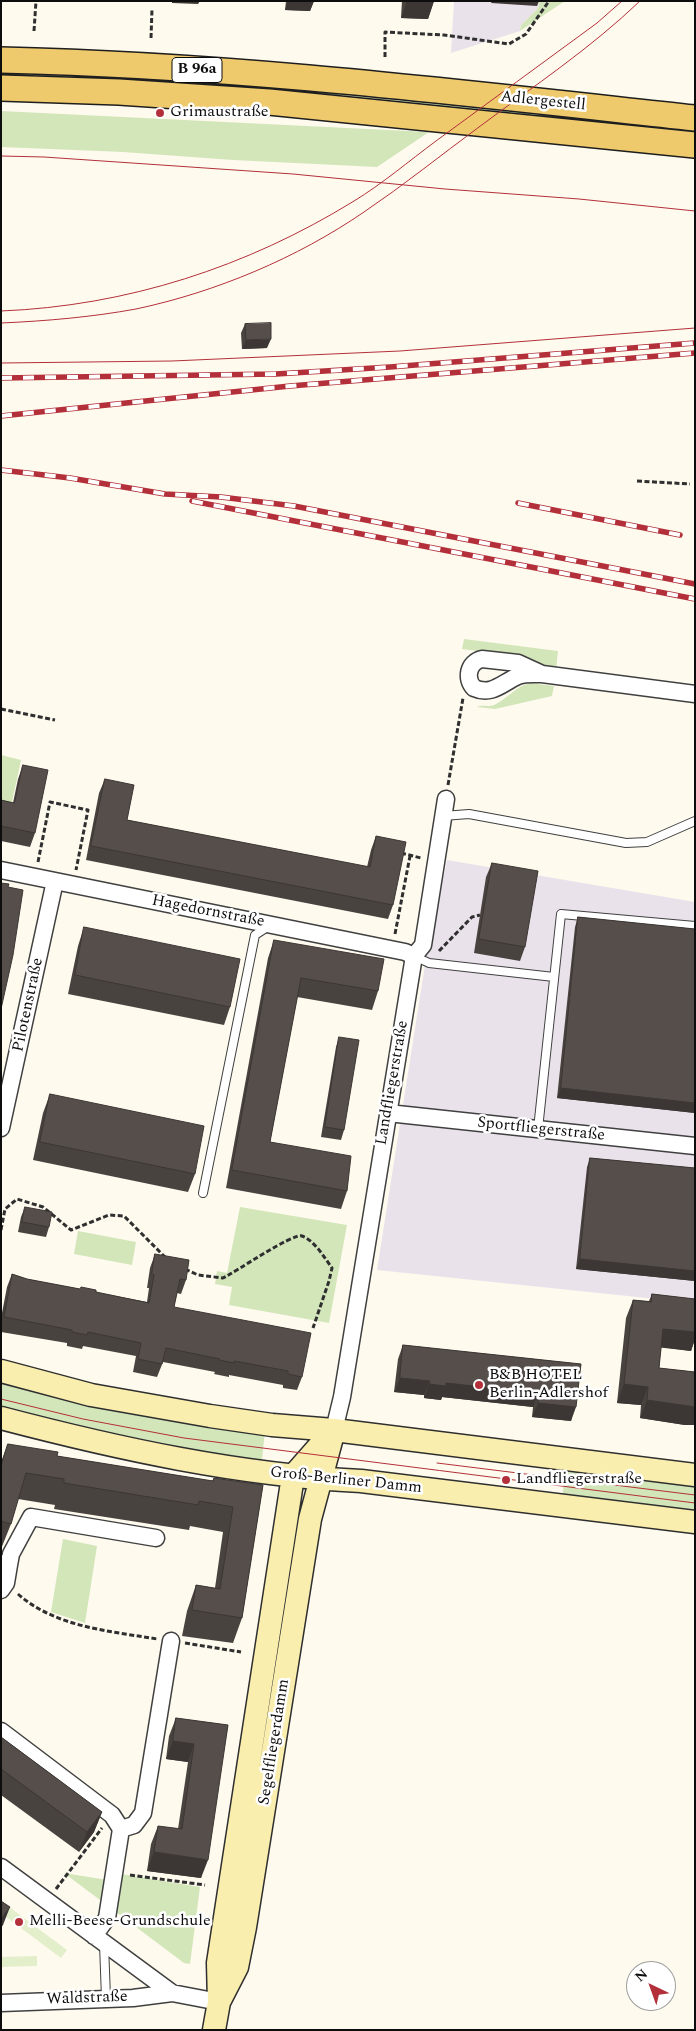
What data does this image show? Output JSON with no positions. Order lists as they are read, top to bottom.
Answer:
{
  "streets": {
    "main road": [
      "B 96a",
      "Adlergestell",
      "Groß-Berliner Damm",
      "Segelfliegerdamm"
    ],
    "street": [
      "Hagedornstraße",
      "Pilotenstraße",
      "Landfliegerstraße",
      "Sportfliegerstraße",
      "Waldstraße"
    ]
  },
  "crossings": [
    ["B 96a", "Adlergestell"],
    ["Hagedornstraße", "Pilotenstraße"],
    ["Hagedornstraße", "Landfliegerstraße"],
    ["Landfliegerstraße", "Sportfliegerstraße"],
    ["Landfliegerstraße", "Segelfliegerdamm"],
    ["Groß-Berliner Damm", "Segelfliegerdamm"]
  ],
  "places": [
    "Grimaustraße",
    "B&B HOTEL Berlin-Adlershof",
    "Landfliegerstraße",
    "Melli-Beese-Grundschule"
  ],
  "north": "top left"
}
